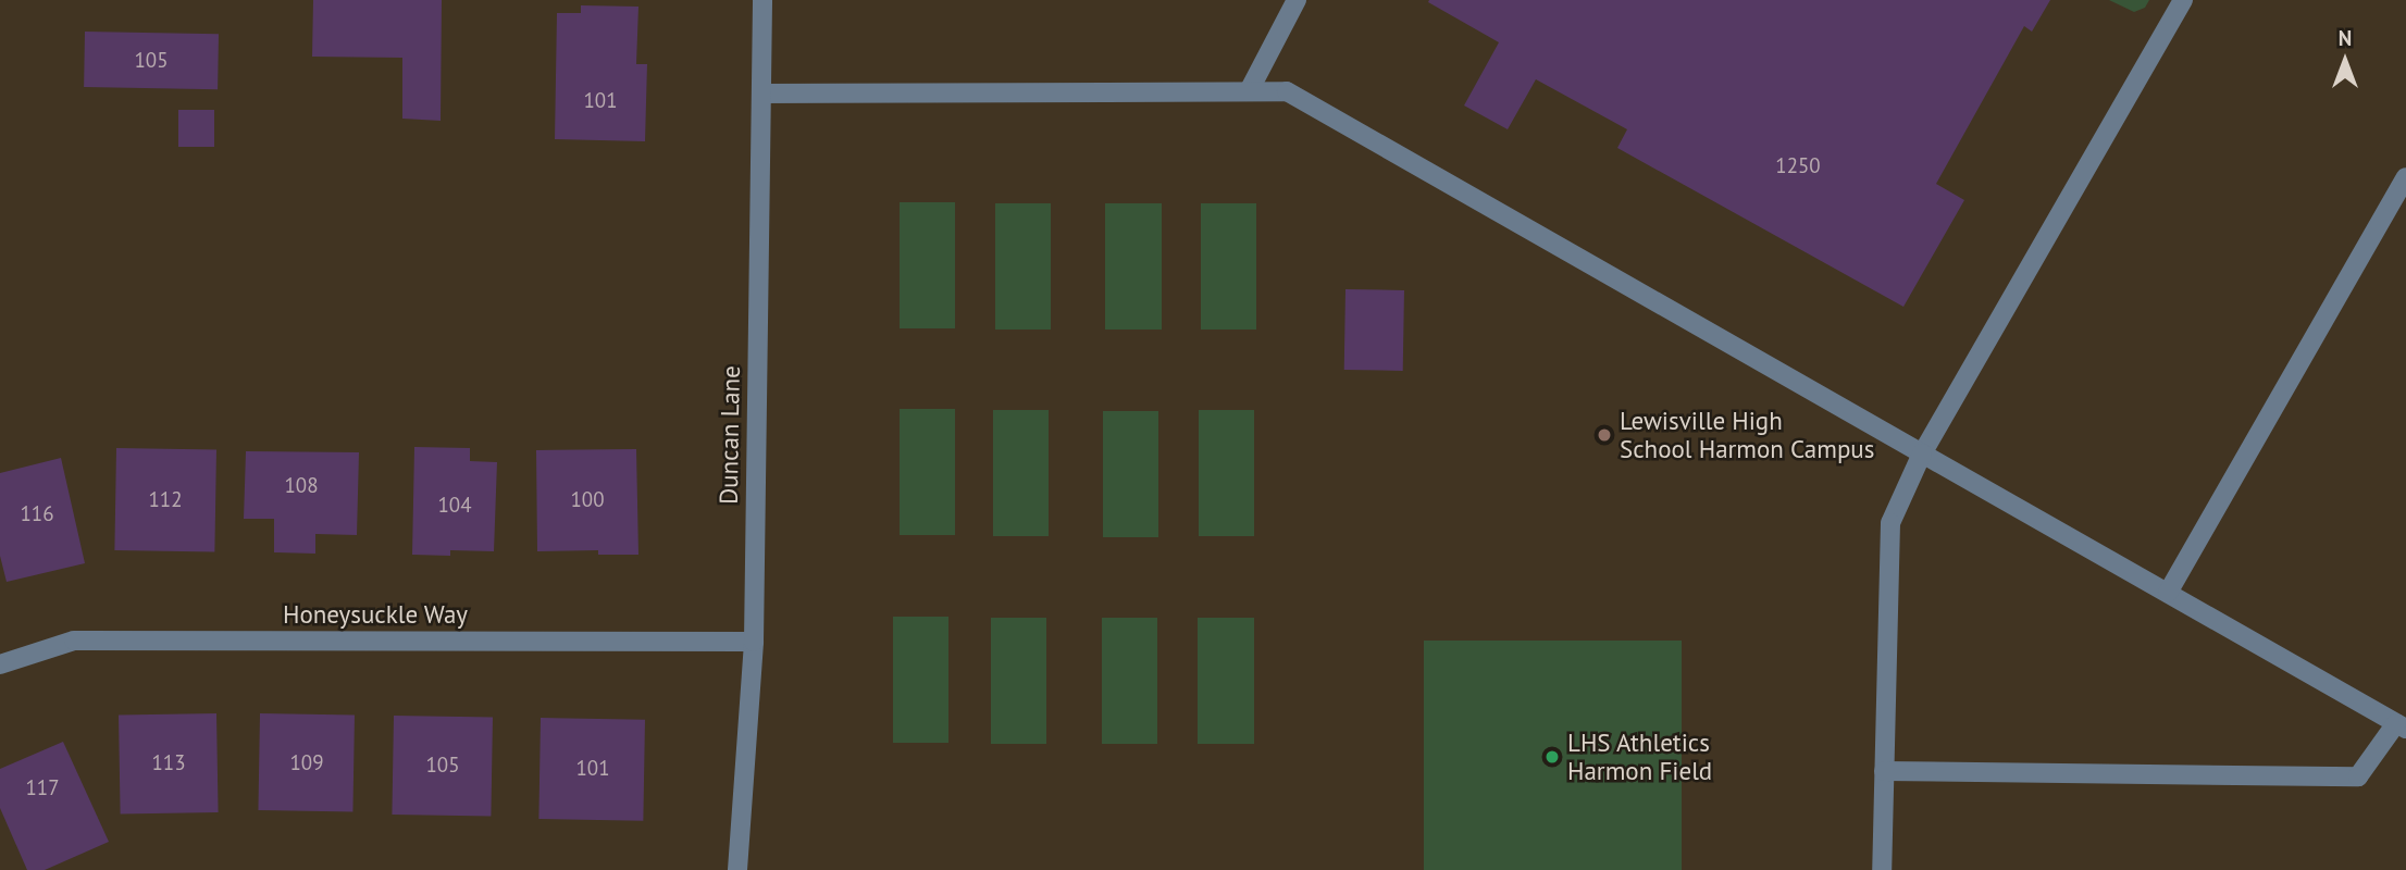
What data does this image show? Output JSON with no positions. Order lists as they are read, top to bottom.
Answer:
{
  "streets": {
    "street": ["Duncan Lane", "Honeysuckle Way"]
  },
  "crossings": [
    ["Duncan Lane", "Honeysuckle Way"]
  ],
  "places": ["Lewisville High School Harmon Campus", "LHS Athletics Harmon Field"],
  "house_numbers": [
    "105",
    "101",
    "1250",
    "108",
    "112",
    "100",
    "104",
    "116",
    "113",
    "109",
    "105",
    "101",
    "117"
  ],
  "north": "top"
}
